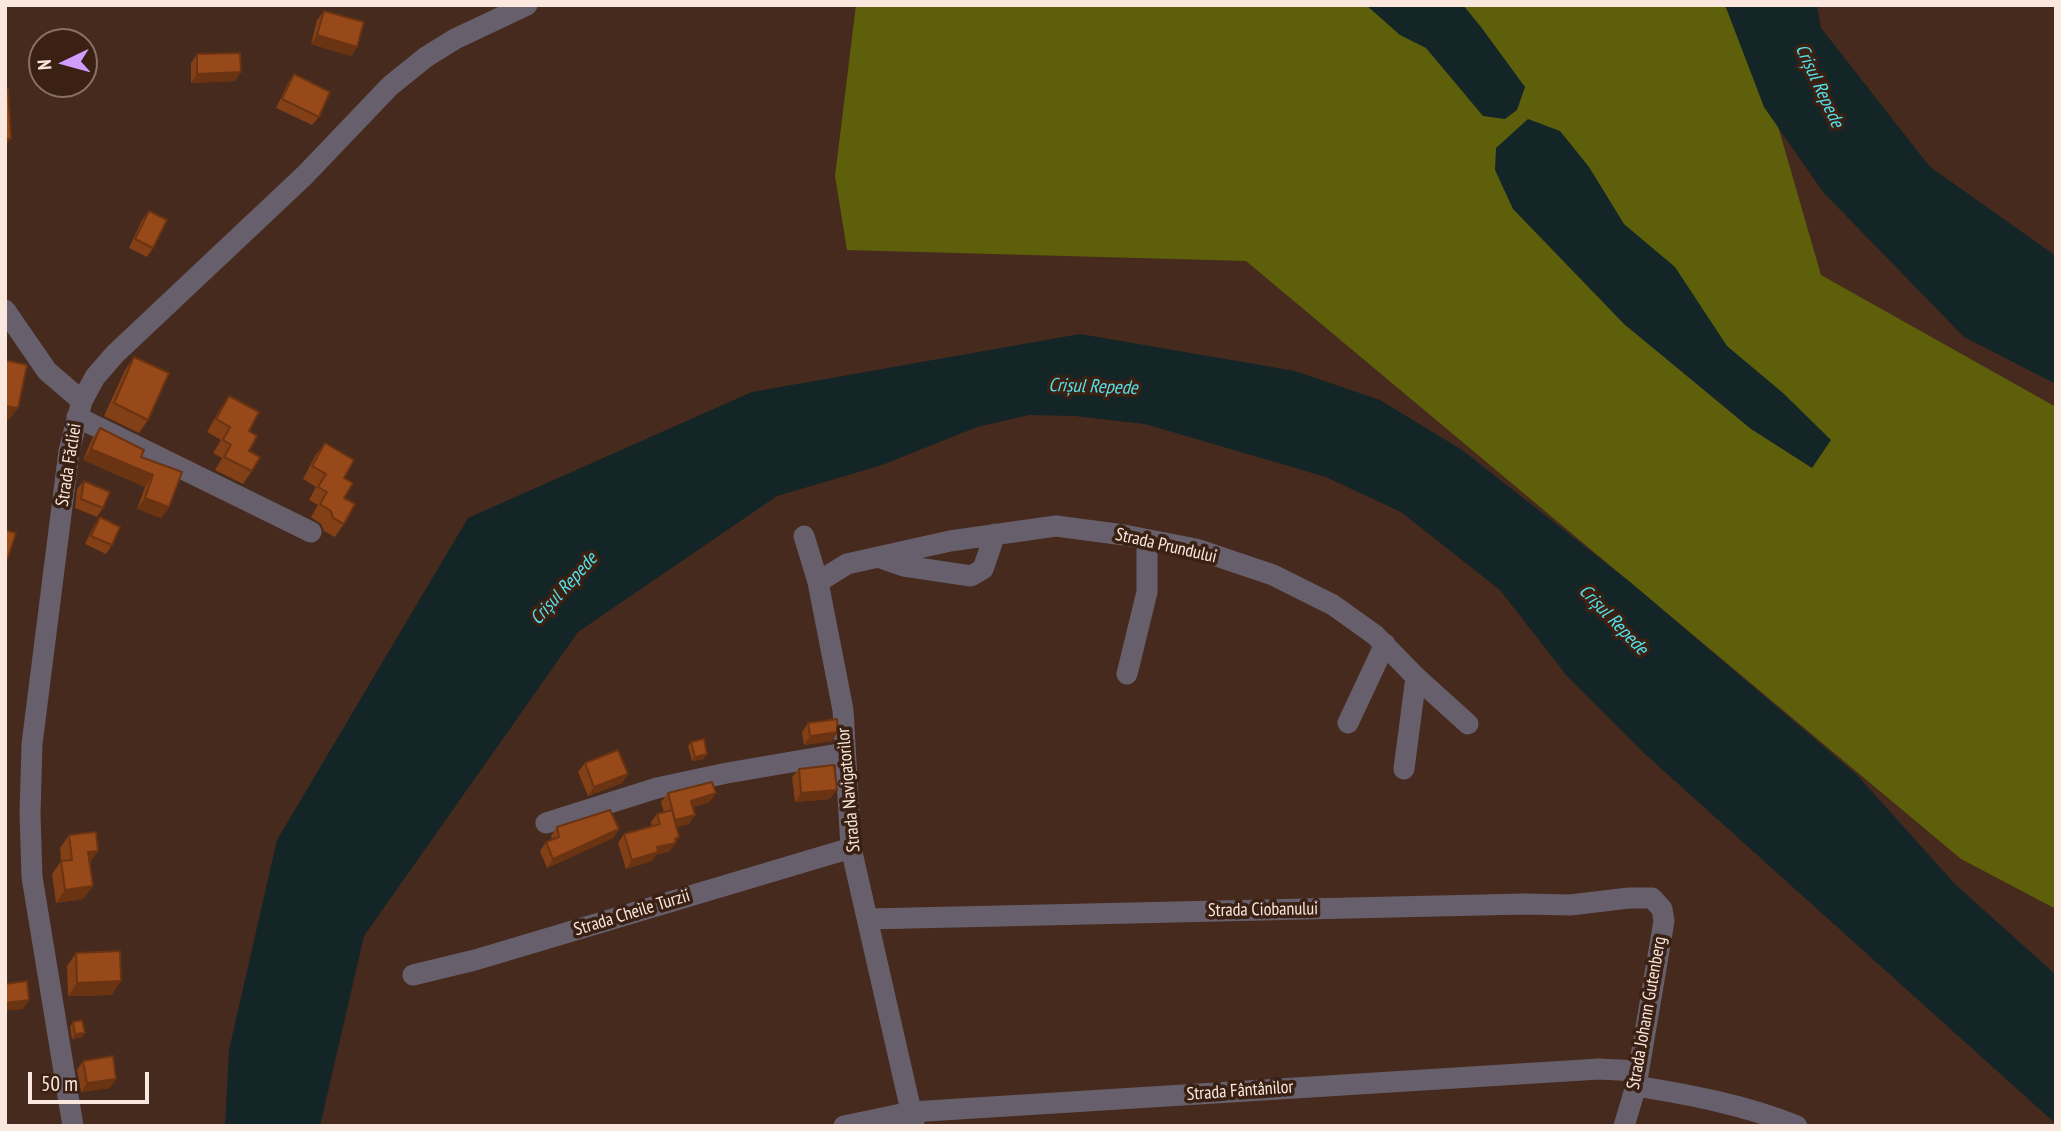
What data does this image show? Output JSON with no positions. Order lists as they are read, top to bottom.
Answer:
{
  "streets": {
    "street": [
      "Strada Făcliei",
      "Strada Prundului",
      "Strada Navigatorilor",
      "Strada Ciobanului",
      "Strada Cheile Turzii",
      "Strada Johann Gutenberg",
      "Strada Fântânilor"
    ]
  },
  "crossings": [
    ["Strada Prundului", "Strada Navigatorilor"],
    ["Strada Navigatorilor", "Strada Ciobanului"],
    ["Strada Navigatorilor", "Strada Cheile Turzii"],
    ["Strada Navigatorilor", "Strada Fântânilor"],
    ["Strada Ciobanului", "Strada Johann Gutenberg"],
    ["Strada Johann Gutenberg", "Strada Fântânilor"]
  ],
  "water": ["Crișul Repede"],
  "scale_bar": "50 m",
  "north": "left"
}
